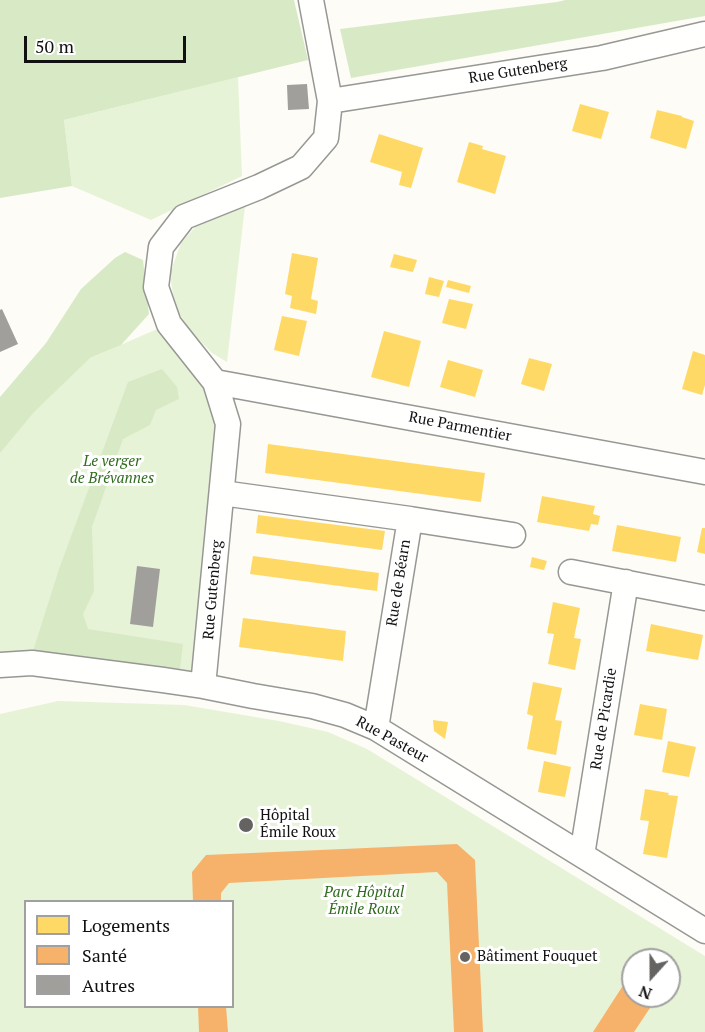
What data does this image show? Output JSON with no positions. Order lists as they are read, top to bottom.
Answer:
{
  "streets": {
    "street": [
      "Rue Gutenberg",
      "Rue Parmentier",
      "Rue de Béarn",
      "Rue de Picardie",
      "Rue Pasteur"
    ]
  },
  "crossings": [
    ["Rue Gutenberg", "Rue Parmentier"],
    ["Rue Gutenberg", "Rue de Béarn"],
    ["Rue Gutenberg", "Rue Pasteur"],
    ["Rue de Béarn", "Rue Pasteur"],
    ["Rue de Picardie", "Rue Pasteur"]
  ],
  "parks": ["Le verger de Brévannes", "Parc Hôpital Émile Roux"],
  "places": ["Hôpital Émile Roux", "Bâtiment Fouquet"],
  "legend": ["Logements", "Santé", "Autres"],
  "scale_bar": "50 m",
  "north": "bottom"
}
